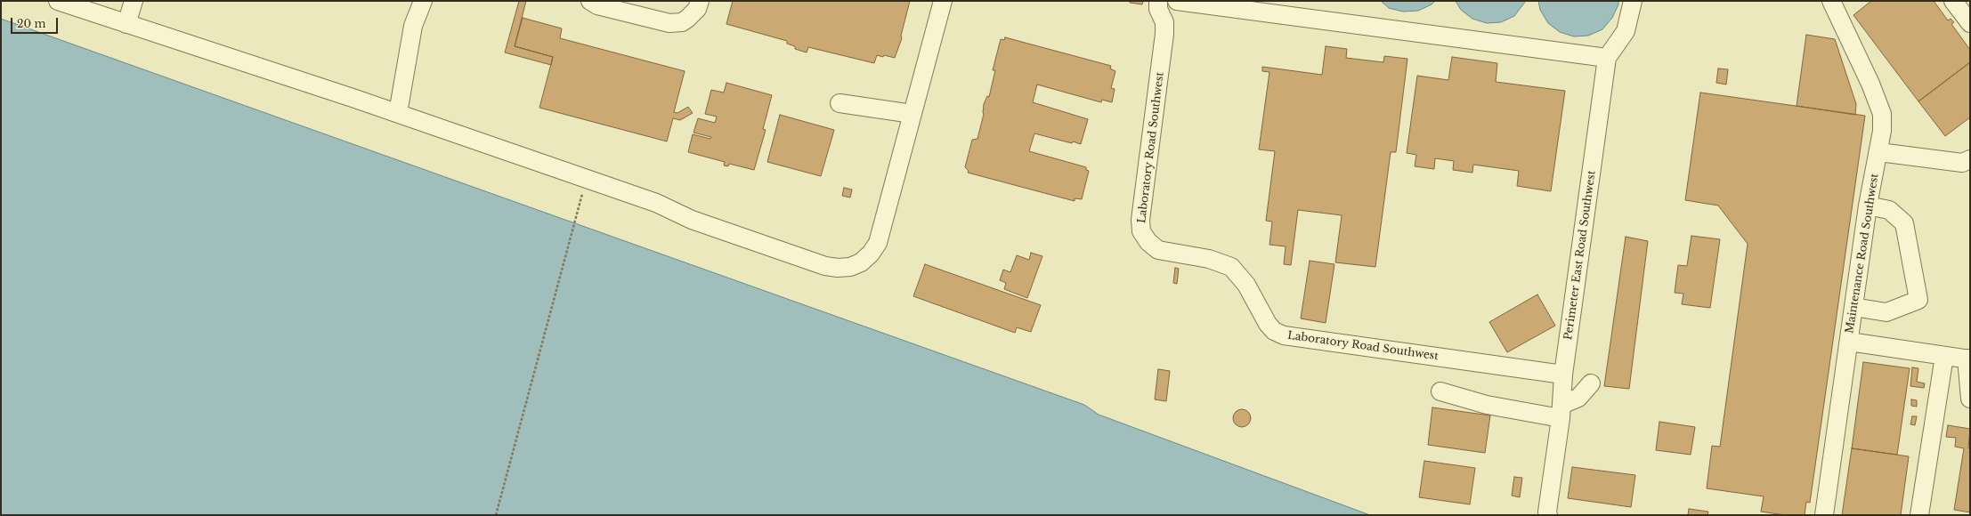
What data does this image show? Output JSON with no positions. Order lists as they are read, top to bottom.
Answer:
{
  "streets": {
    "lane": ["Laboratory Road Southwest", "Maintenance Road Southwest", "Perimeter East Road Southwest"]
  },
  "crossings": [
    ["Laboratory Road Southwest", "Perimeter East Road Southwest"]
  ],
  "scale_bar": "20 m"
}
